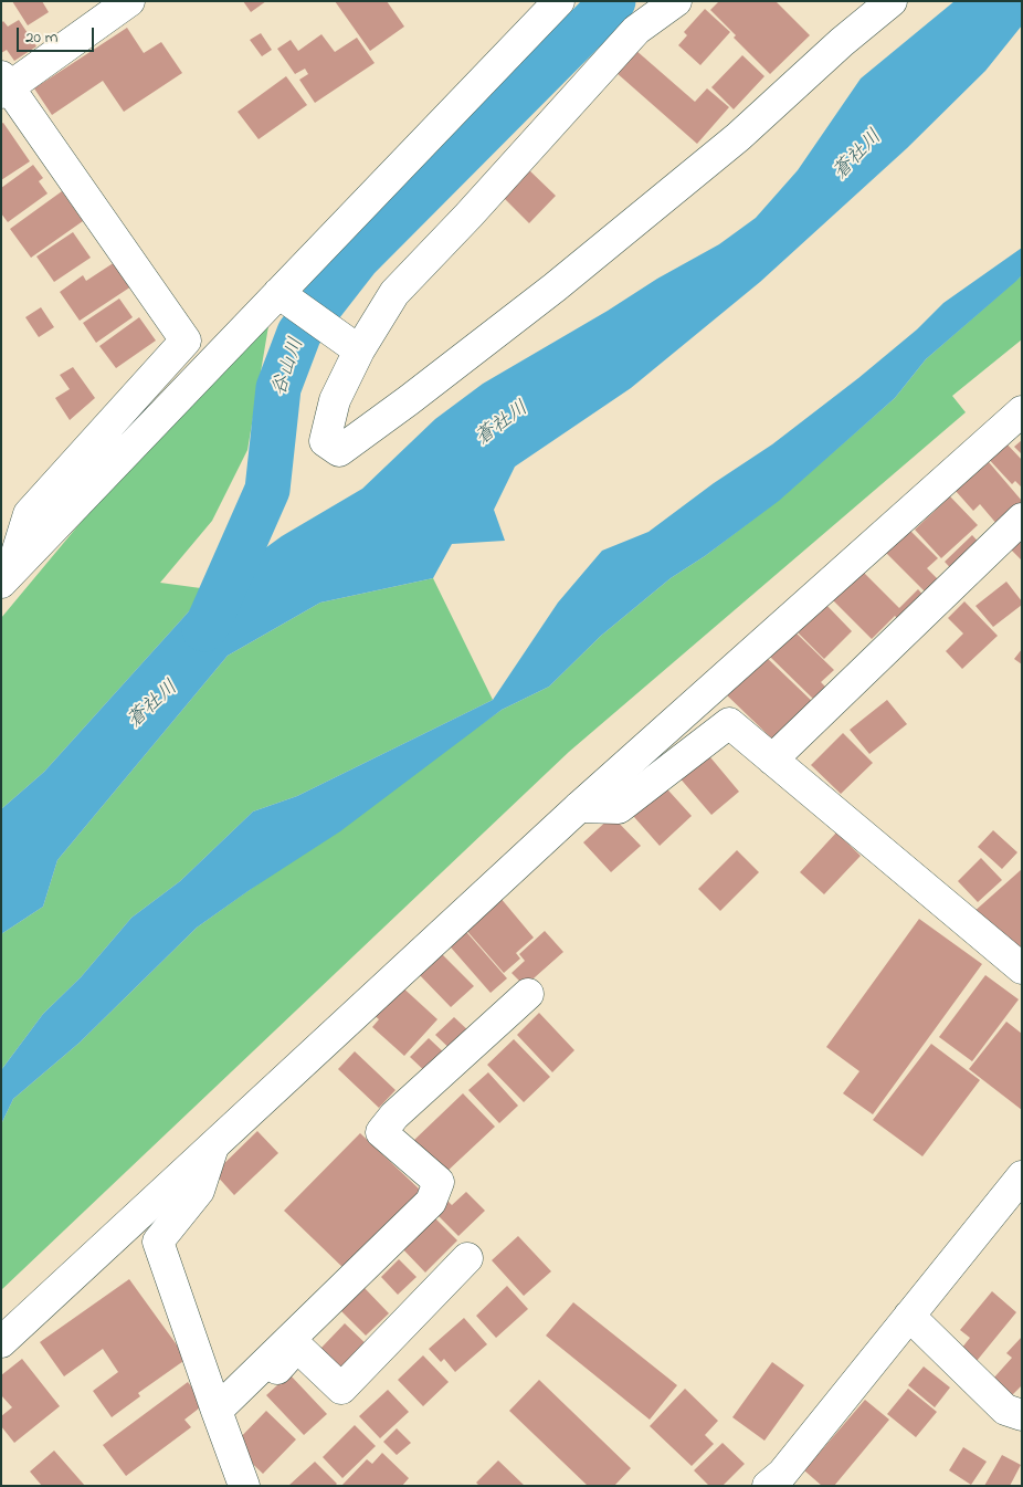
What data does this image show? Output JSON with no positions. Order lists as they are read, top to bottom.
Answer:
{
  "water": ["蒼社川", "谷山川"],
  "scale_bar": "20 m"
}
